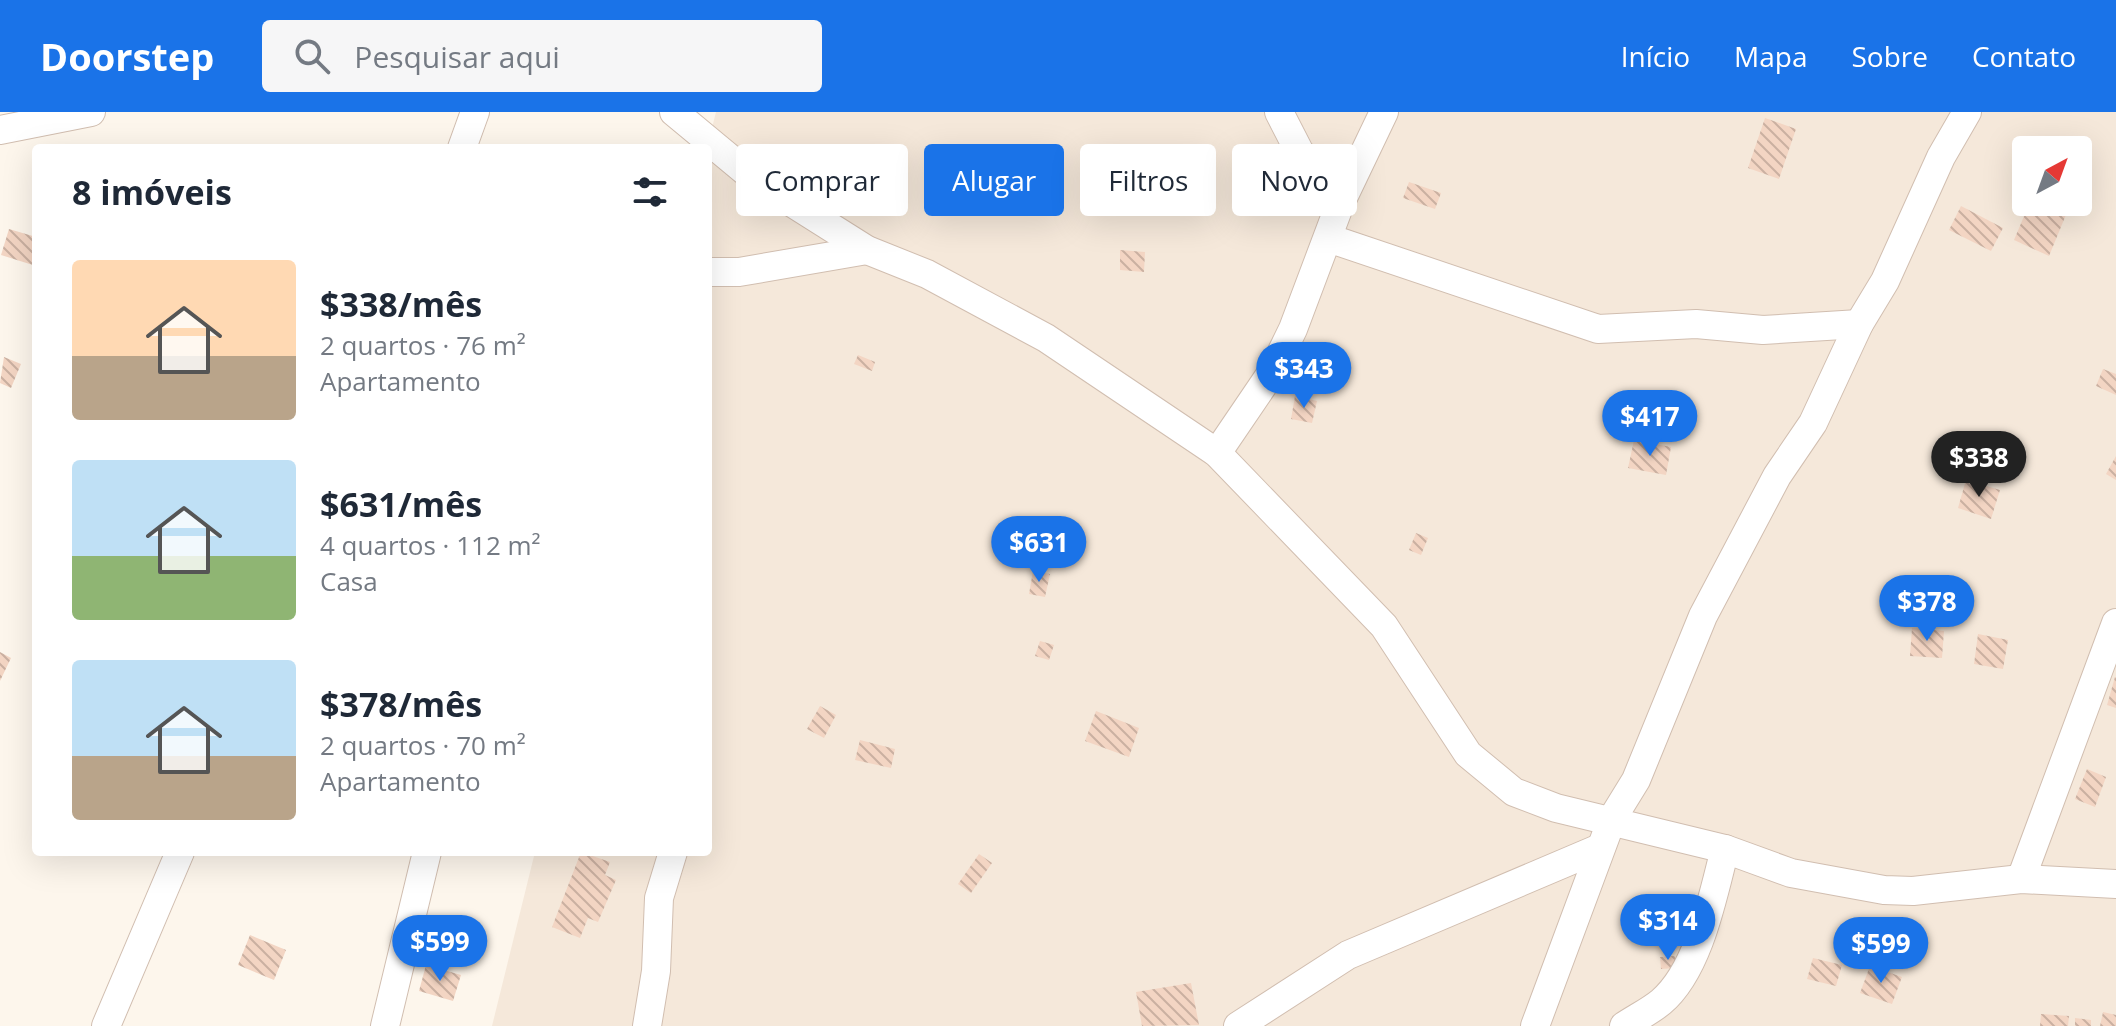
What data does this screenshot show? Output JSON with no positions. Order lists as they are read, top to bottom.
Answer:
{
  "north": "top right",
  "page": {
    "header": "Doorstep",
    "search": "Pesquisar aqui",
    "nav": [
      "Início",
      "Mapa",
      "Sobre",
      "Contato"
    ],
    "chip": [
      "Comprar",
      "Alugar",
      "Filtros",
      "Novo"
    ],
    "heading": "8 imóveis",
    "list": [
      {
        "name": "$338/mês",
        "note": "2 quartos · 76 m² · Apartamento"
      },
      {
        "name": "$631/mês",
        "note": "4 quartos · 112 m² · Casa"
      },
      {
        "name": "$378/mês",
        "note": "2 quartos · 70 m² · Apartamento"
      }
    ],
    "price": [
      "$343",
      "$417",
      "$338",
      "$631",
      "$378",
      "$314",
      "$599",
      "$599"
    ]
  }
}
